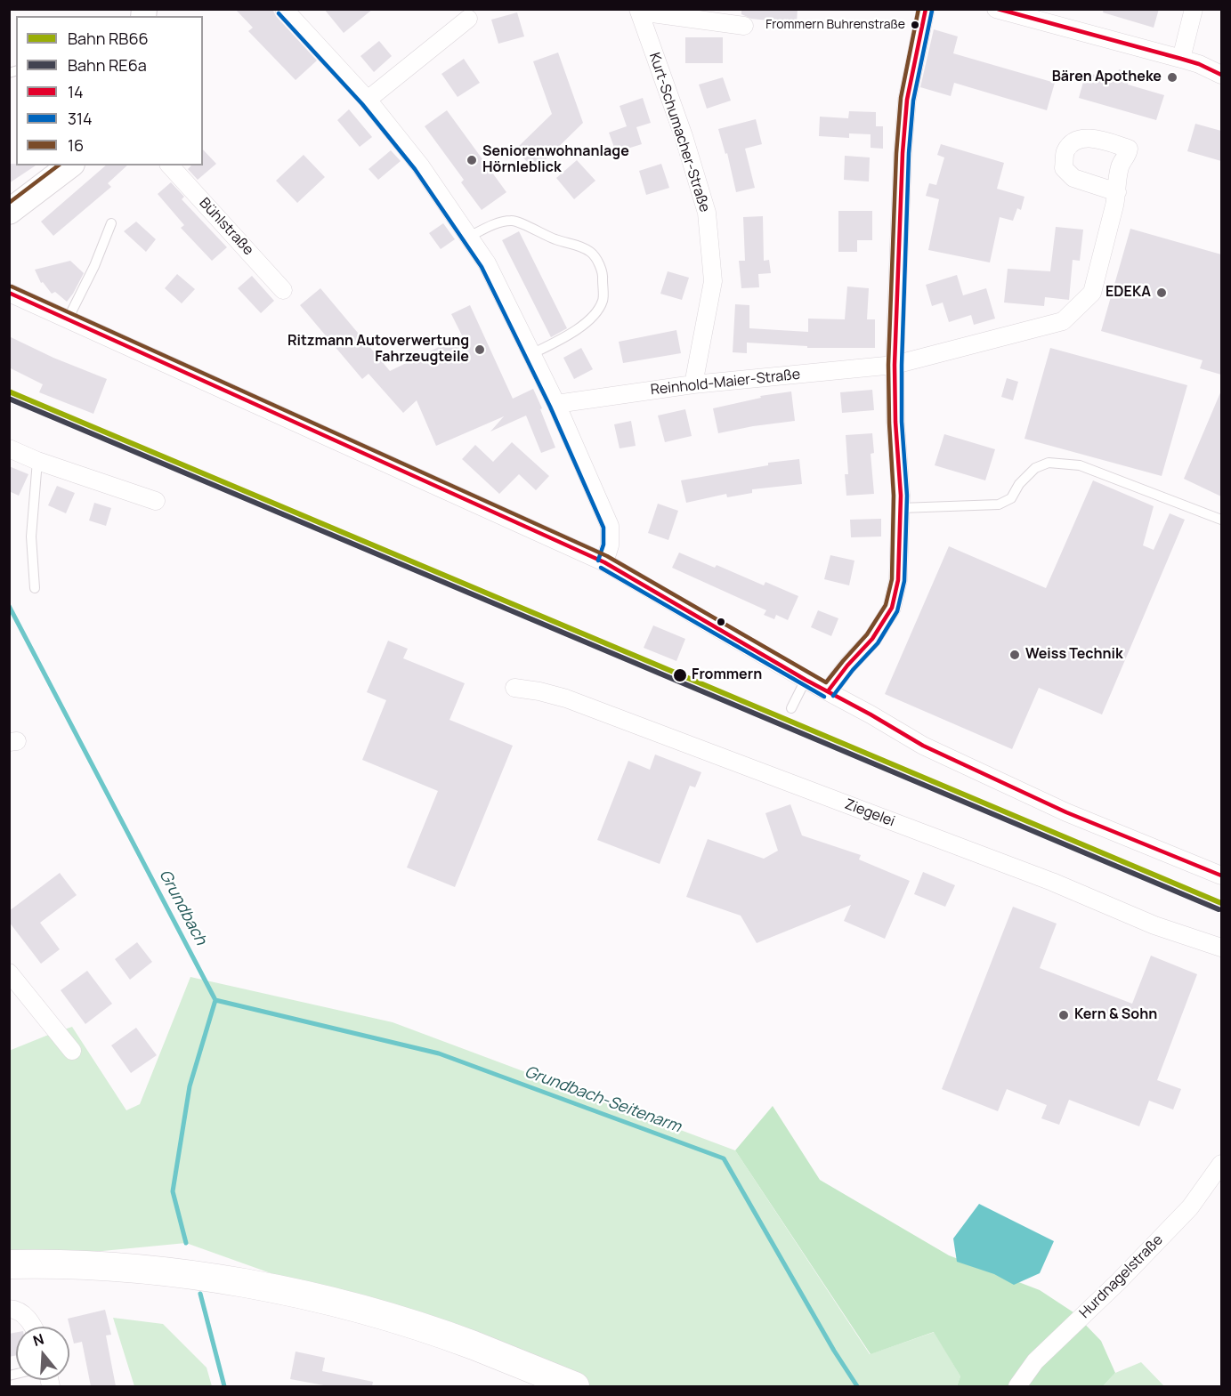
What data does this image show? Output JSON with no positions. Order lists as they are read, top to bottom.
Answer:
{
  "streets": {
    "street": [
      "Kurt-Schumacher-Straße",
      "Bühlstraße",
      "Reinhold-Maier-Straße",
      "Ziegelei",
      "Hurdnagelstraße"
    ]
  },
  "crossings": [
    ["Kurt-Schumacher-Straße", "Reinhold-Maier-Straße"]
  ],
  "water": ["Grundbach", "Grundbach-Seitenarm"],
  "places": [
    "Frommern Buhrenstraße",
    "Bären Apotheke",
    "Seniorenwohnanlage Hörnleblick",
    "EDEKA",
    "Ritzmann Autoverwertung Fahrzeugteile",
    "Weiss Technik",
    "Frommern",
    "Kern & Sohn"
  ],
  "lines": [
    "transit line 14",
    "transit line 16",
    "transit line 314",
    "rail line RB66",
    "rail line RE6a"
  ],
  "legend": [
    "Bahn RB66",
    "Bahn RE6a",
    "14",
    "314",
    "16"
  ],
  "north": "top"
}
